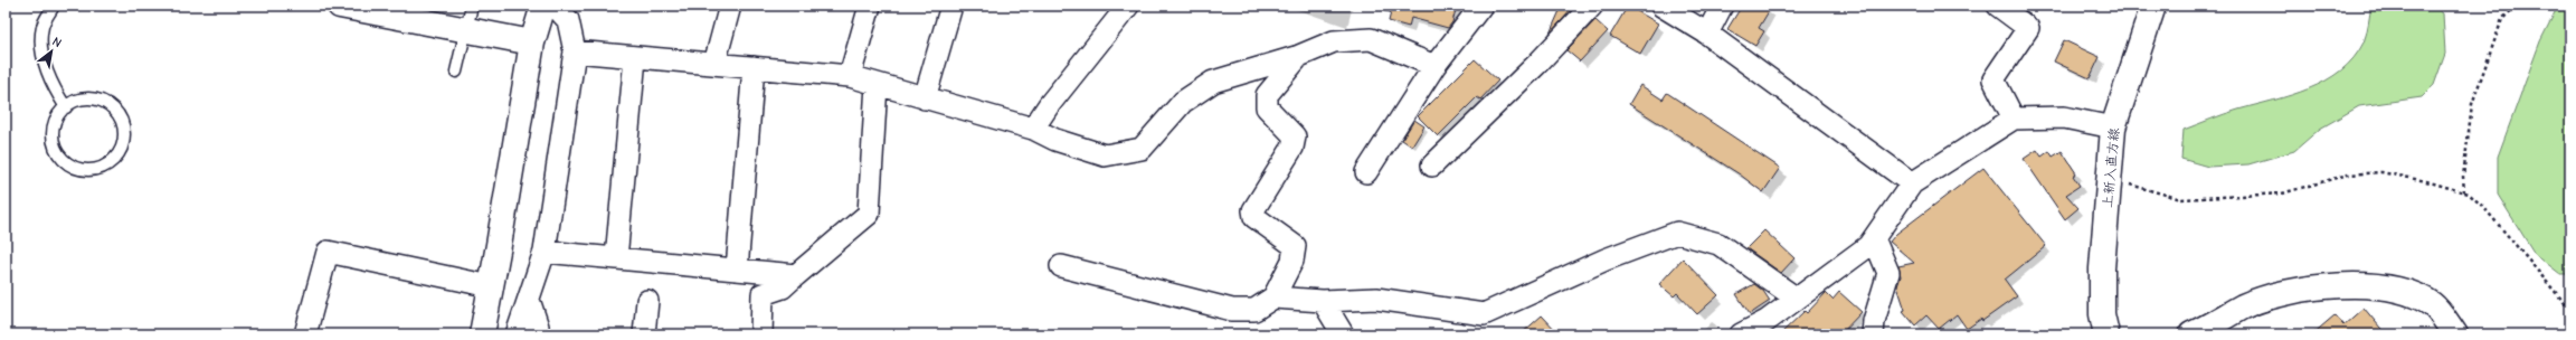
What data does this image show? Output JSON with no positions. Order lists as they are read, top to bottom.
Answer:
{
  "streets": {
    "main road": ["上新入直方線"]
  },
  "north": "top right"
}
